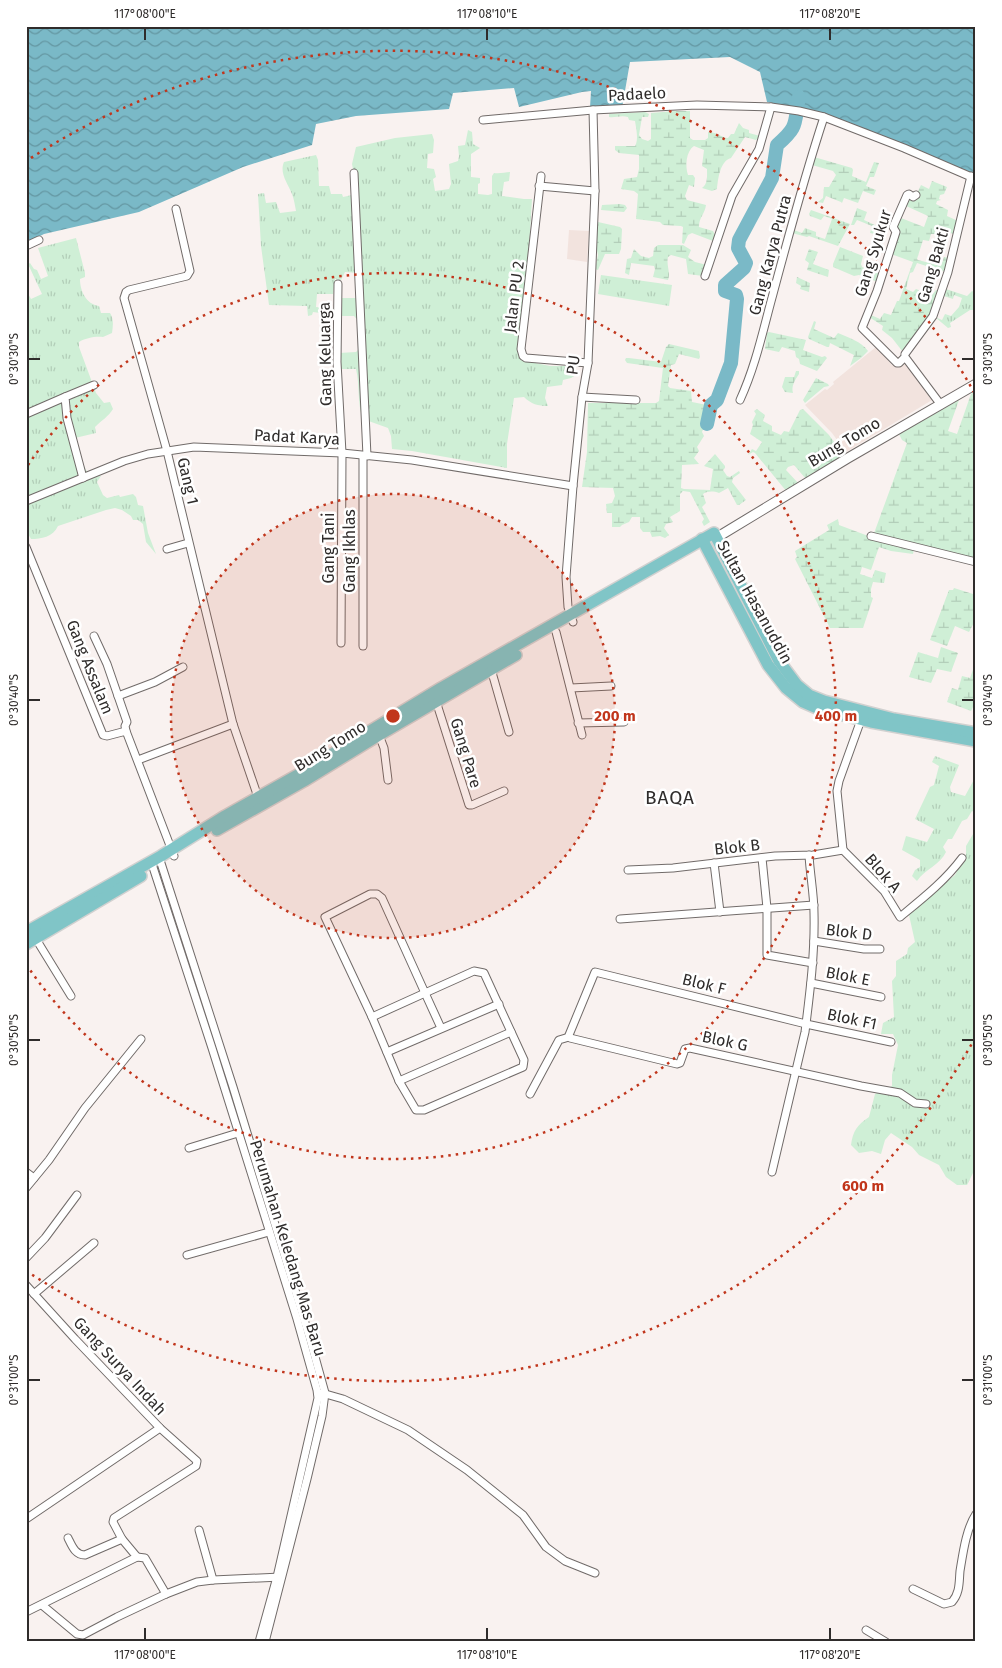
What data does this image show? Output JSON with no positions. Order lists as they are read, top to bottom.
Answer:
{
  "streets": {
    "main road": ["Bung Tomo", "Sultan Hasanuddin"],
    "street": [
      "Padaelo",
      "Gang Syukur",
      "Gang Karya Putra",
      "Gang Bakti",
      "Jalan PU 2",
      "Gang Keluarga",
      "PU",
      "Padat Karya",
      "Gang 1",
      "Gang Tani",
      "Gang Ikhlas",
      "Gang Assalam",
      "Gang Pare",
      "Blok B",
      "Blok A",
      "Blok D",
      "Blok E",
      "Blok F",
      "Blok F1",
      "Blok G",
      "Perumahan Keledang Mas Baru",
      "Gang Surya Indah"
    ]
  },
  "crossings": [
    ["Padaelo", "Gang Karya Putra"],
    ["Padaelo", "Gang Bakti"],
    ["Padaelo", "PU"],
    ["Gang Syukur", "Gang Bakti"],
    ["Jalan PU 2", "PU"],
    ["Gang Keluarga", "Padat Karya"],
    ["Gang Keluarga", "Gang Tani"],
    ["PU", "Padat Karya"],
    ["PU", "Bung Tomo"],
    ["Padat Karya", "Gang 1"],
    ["Padat Karya", "Gang Tani"],
    ["Padat Karya", "Gang Ikhlas"],
    ["Bung Tomo", "Gang 1"],
    ["Bung Tomo", "Sultan Hasanuddin"],
    ["Bung Tomo", "Gang Assalam"],
    ["Bung Tomo", "Gang Pare"],
    ["Bung Tomo", "Perumahan Keledang Mas Baru"],
    ["Blok B", "Blok A"],
    ["Blok F", "Blok F1"],
    ["Blok F", "Blok G"]
  ],
  "districts": ["BAQA"],
  "coordinates": [
    "117°08'00\"E",
    "117°08'10\"E",
    "117°08'20\"E",
    "0°30'30\"S",
    "0°30'40\"S",
    "0°30'50\"S",
    "0°31'00\"S"
  ],
  "rings": ["200 m", "400 m", "600 m"]
}
